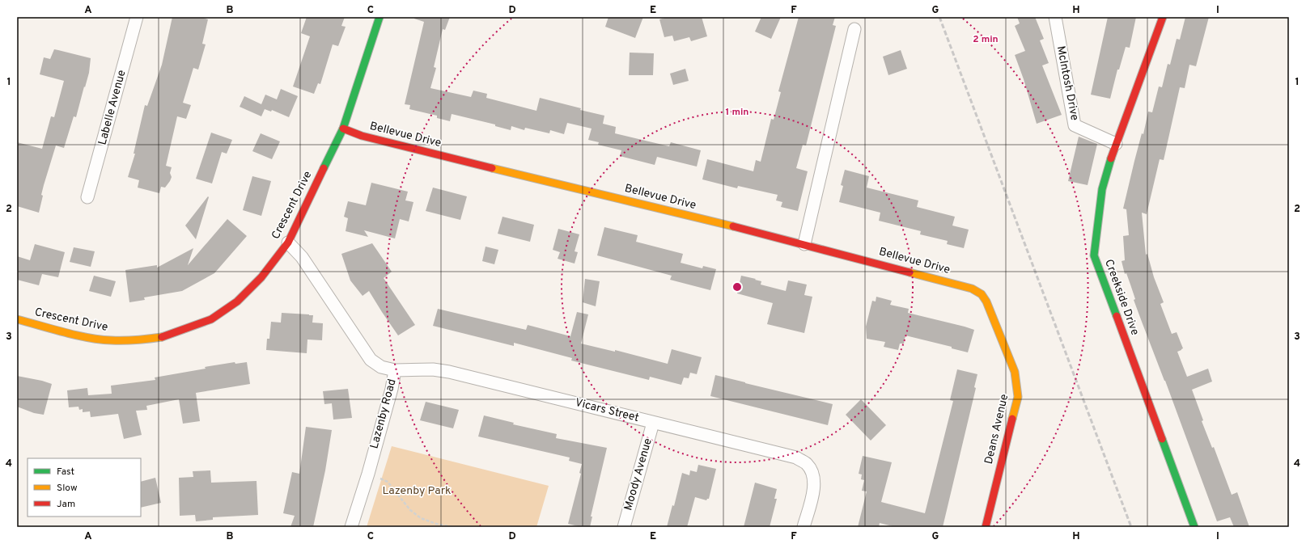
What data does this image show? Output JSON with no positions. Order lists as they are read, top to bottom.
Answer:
{
  "streets": {
    "street": [
      "McIntosh Drive",
      "Labelle Avenue",
      "Bellevue Drive",
      "Crescent Drive",
      "Creekside Drive",
      "Vicars Street",
      "Lazenby Road",
      "Deans Avenue",
      "Moody Avenue"
    ]
  },
  "crossings": [
    ["McIntosh Drive", "Creekside Drive"],
    ["Bellevue Drive", "Crescent Drive"],
    ["Bellevue Drive", "Deans Avenue"],
    ["Crescent Drive", "Lazenby Road"],
    ["Vicars Street", "Lazenby Road"],
    ["Vicars Street", "Moody Avenue"]
  ],
  "parks": ["Lazenby Park"],
  "legend": ["Fast", "Slow", "Jam"],
  "grid": {
    "columns": [
      "A",
      "B",
      "C",
      "D",
      "E",
      "F",
      "G",
      "H",
      "I"
    ],
    "rows": [
      "1",
      "2",
      "3",
      "4"
    ]
  },
  "rings": ["2 min", "1 min"]
}
